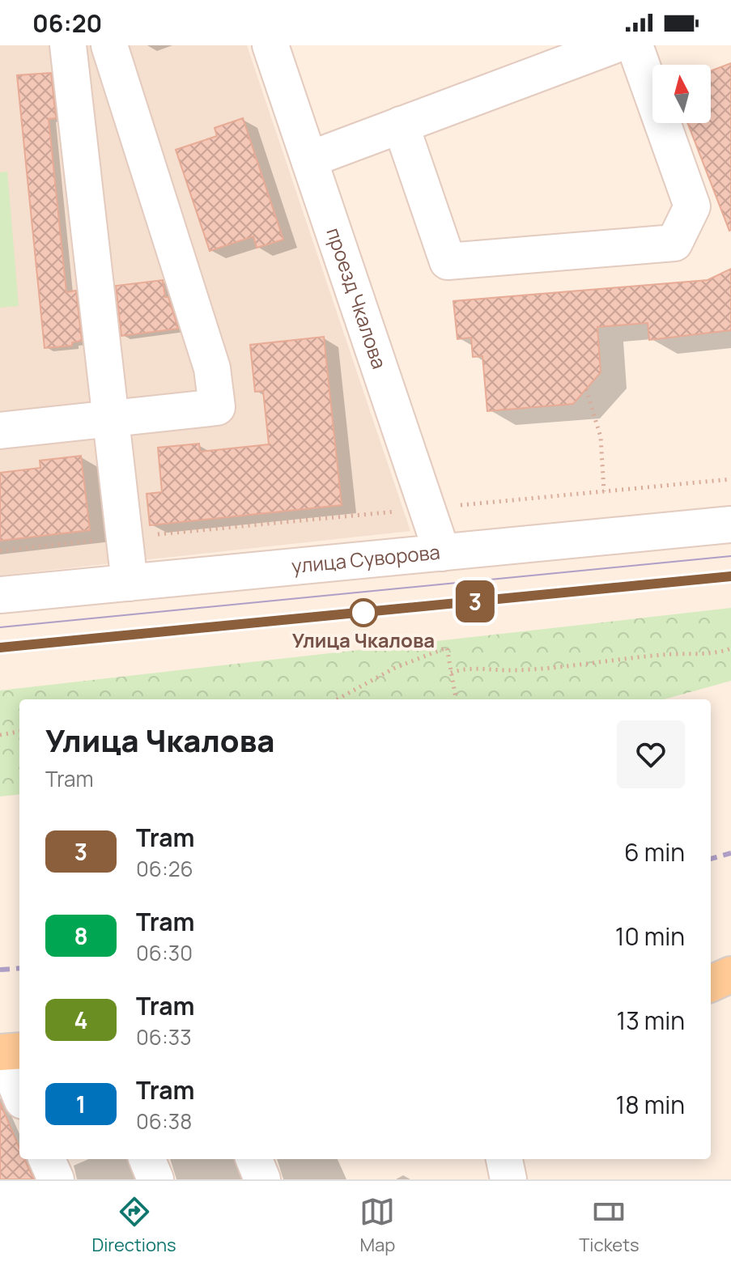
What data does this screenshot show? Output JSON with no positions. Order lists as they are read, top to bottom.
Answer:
{
  "streets": {
    "street": ["проезд Чкалова", "улица Суворова"]
  },
  "crossings": [
    ["проезд Чкалова", "улица Суворова"]
  ],
  "places": ["Улица Чкалова"],
  "lines": ["tram line 3"],
  "north": "top",
  "page": {
    "status": "06:20",
    "on_map": "3",
    "heading": ["Улица Чкалова", "Tram"],
    "list": [
      {
        "mark": "3",
        "name": "Tram",
        "note": "06:26",
        "value": "6 min"
      },
      {
        "mark": "8",
        "name": "Tram",
        "note": "06:30",
        "value": "10 min"
      },
      {
        "mark": "4",
        "name": "Tram",
        "note": "06:33",
        "value": "13 min"
      },
      {
        "mark": "1",
        "name": "Tram",
        "note": "06:38",
        "value": "18 min"
      }
    ],
    "tabs": ["Directions", "Map", "Tickets"]
  }
}
